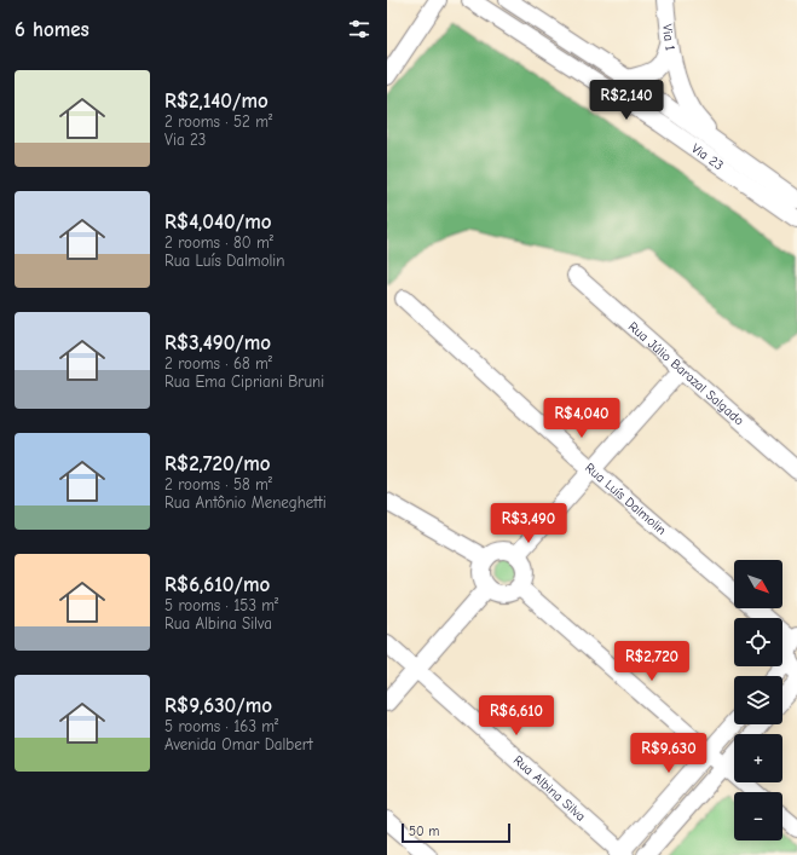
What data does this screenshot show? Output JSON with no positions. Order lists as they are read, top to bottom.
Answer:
{
  "streets": {
    "street": [
      "Via 1",
      "Via 23",
      "Rua Júlio Barazal Salgado",
      "Rua Luís Dalmolin",
      "Rua Albina Silva"
    ]
  },
  "crossings": [
    ["Via 1", "Via 23"]
  ],
  "scale_bar": "50 m",
  "north": "bottom right",
  "page": {
    "heading": "6 homes",
    "list": [
      {
        "name": "R$2,140/mo",
        "note": "2 rooms · 52 m² · Via 23"
      },
      {
        "name": "R$4,040/mo",
        "note": "2 rooms · 80 m² · Rua Luís Dalmolin"
      },
      {
        "name": "R$3,490/mo",
        "note": "2 rooms · 68 m² · Rua Ema Cipriani Bruni"
      },
      {
        "name": "R$2,720/mo",
        "note": "2 rooms · 58 m² · Rua Antônio Meneghetti"
      },
      {
        "name": "R$6,610/mo",
        "note": "5 rooms · 153 m² · Rua Albina Silva"
      },
      {
        "name": "R$9,630/mo",
        "note": "5 rooms · 163 m² · Avenida Omar Dalbert"
      }
    ],
    "price": [
      "R$2,140",
      "R$4,040",
      "R$3,490",
      "R$2,720",
      "R$6,610",
      "R$9,630"
    ],
    "map_buttons": ["+", "−"],
    "scale": "50 m"
  }
}
